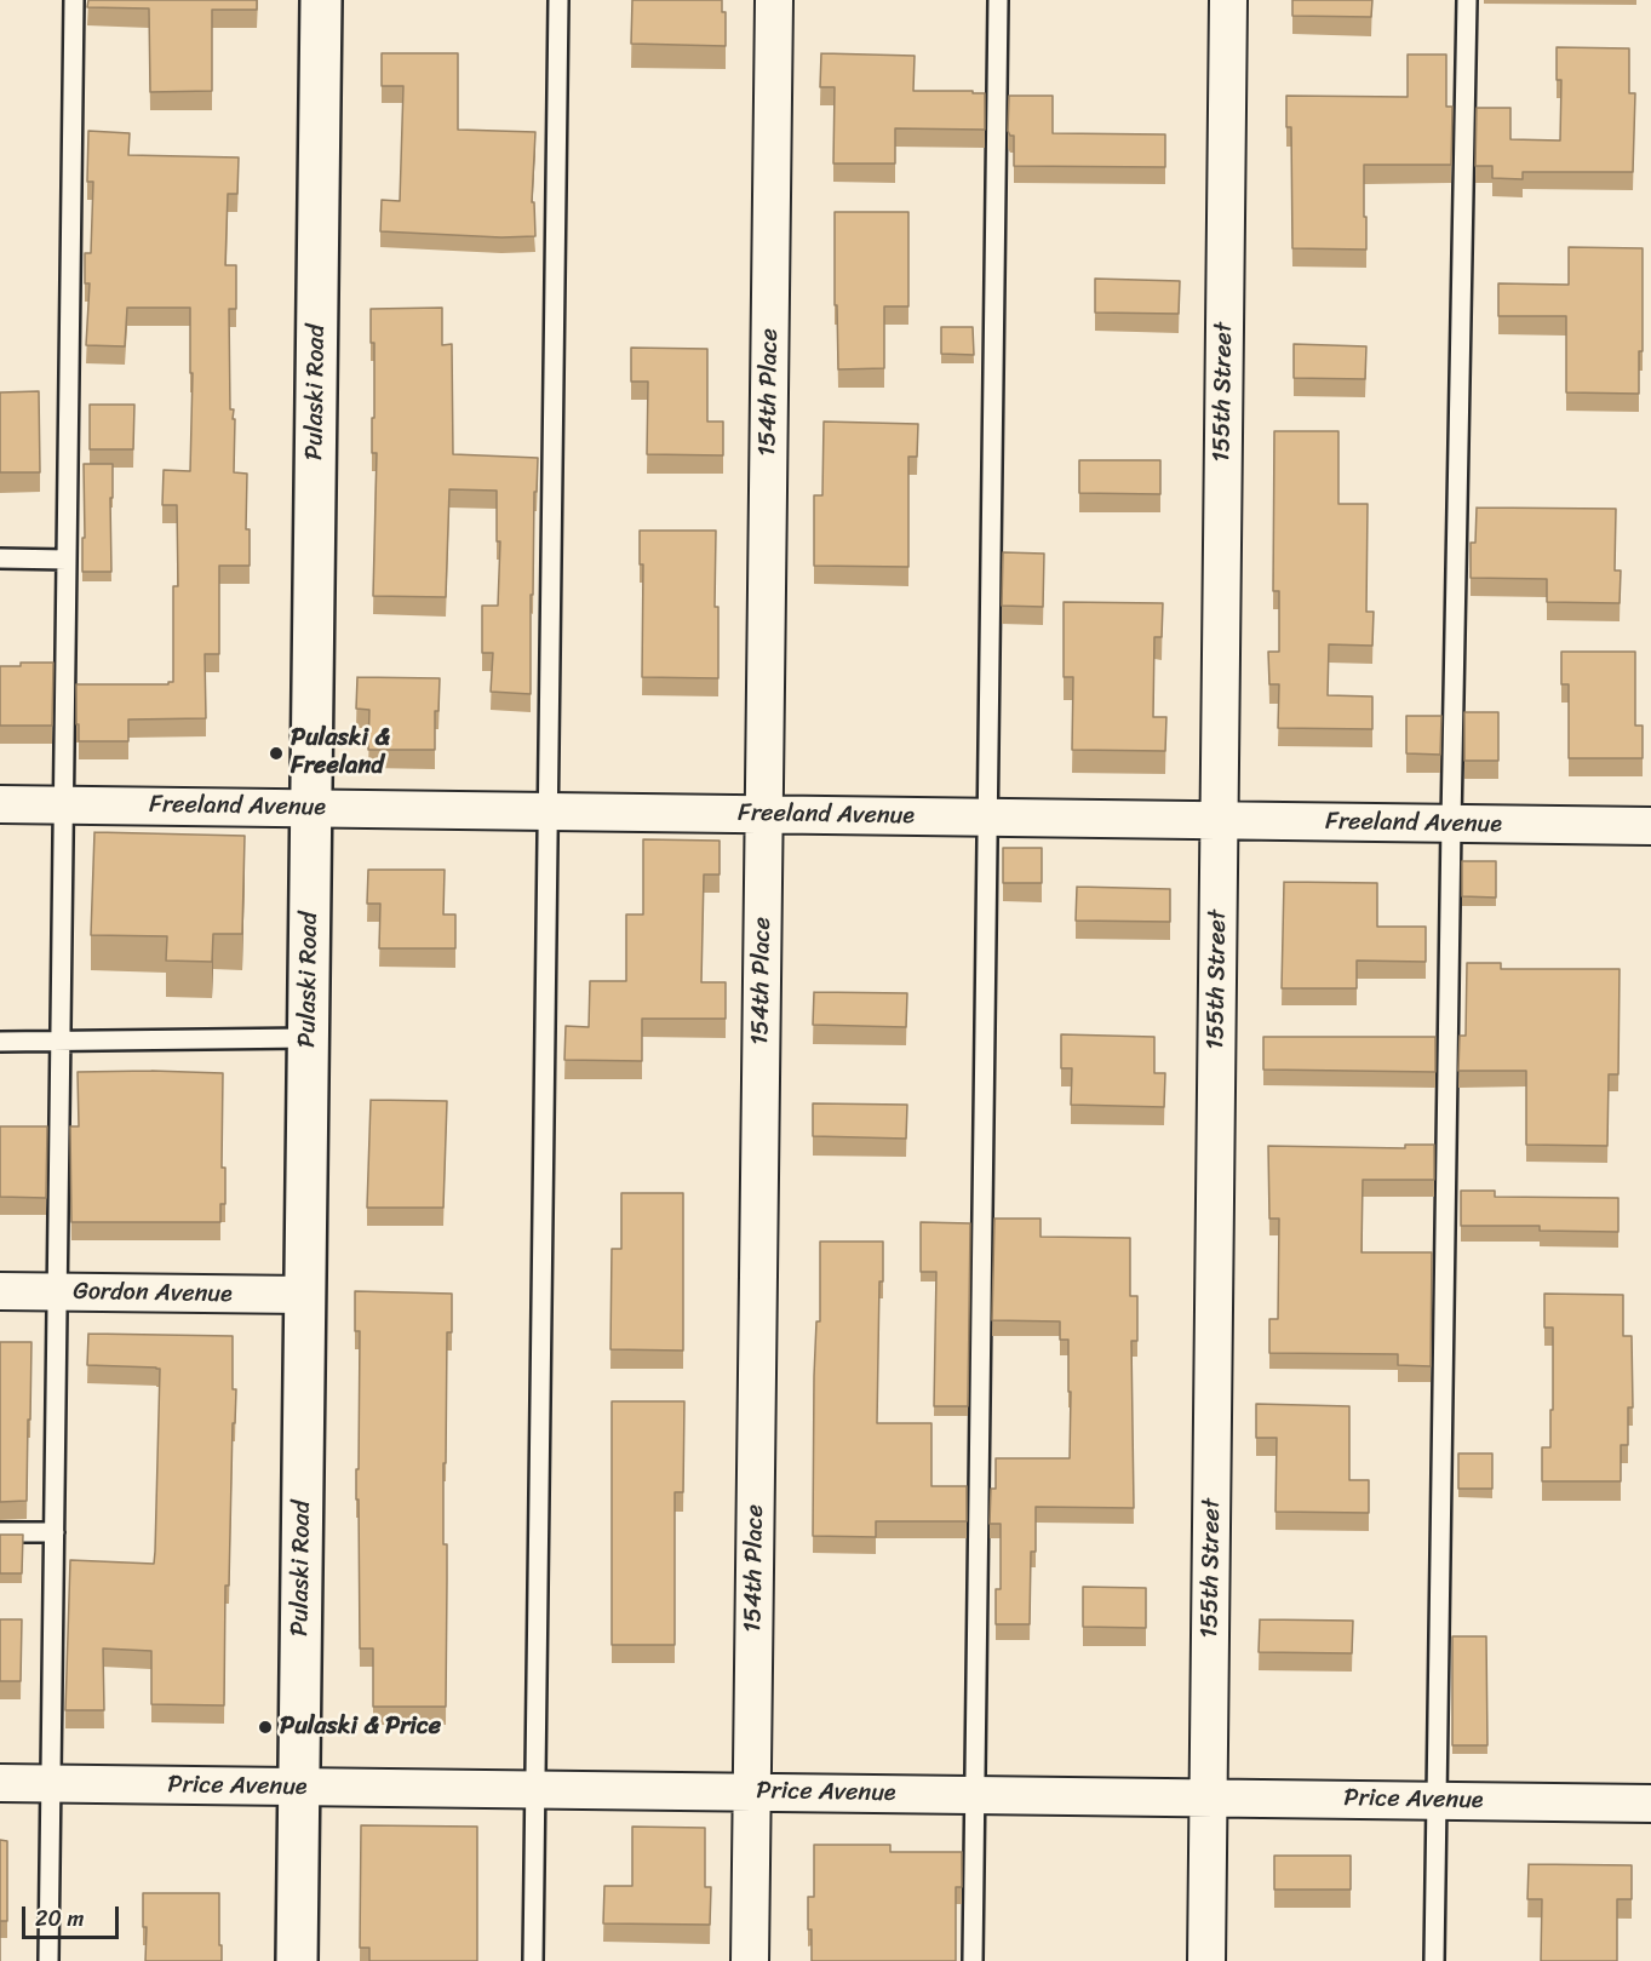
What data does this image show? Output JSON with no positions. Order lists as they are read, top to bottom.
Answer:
{
  "streets": {
    "street": [
      "Pulaski Road",
      "154th Place",
      "155th Street",
      "Freeland Avenue",
      "Gordon Avenue",
      "Price Avenue"
    ]
  },
  "crossings": [
    ["Pulaski Road", "Freeland Avenue"],
    ["Pulaski Road", "Gordon Avenue"],
    ["Pulaski Road", "Price Avenue"],
    ["154th Place", "Freeland Avenue"],
    ["154th Place", "Price Avenue"],
    ["155th Street", "Freeland Avenue"],
    ["155th Street", "Price Avenue"]
  ],
  "places": ["Pulaski & Freeland", "Pulaski & Price"],
  "scale_bar": "20 m"
}
